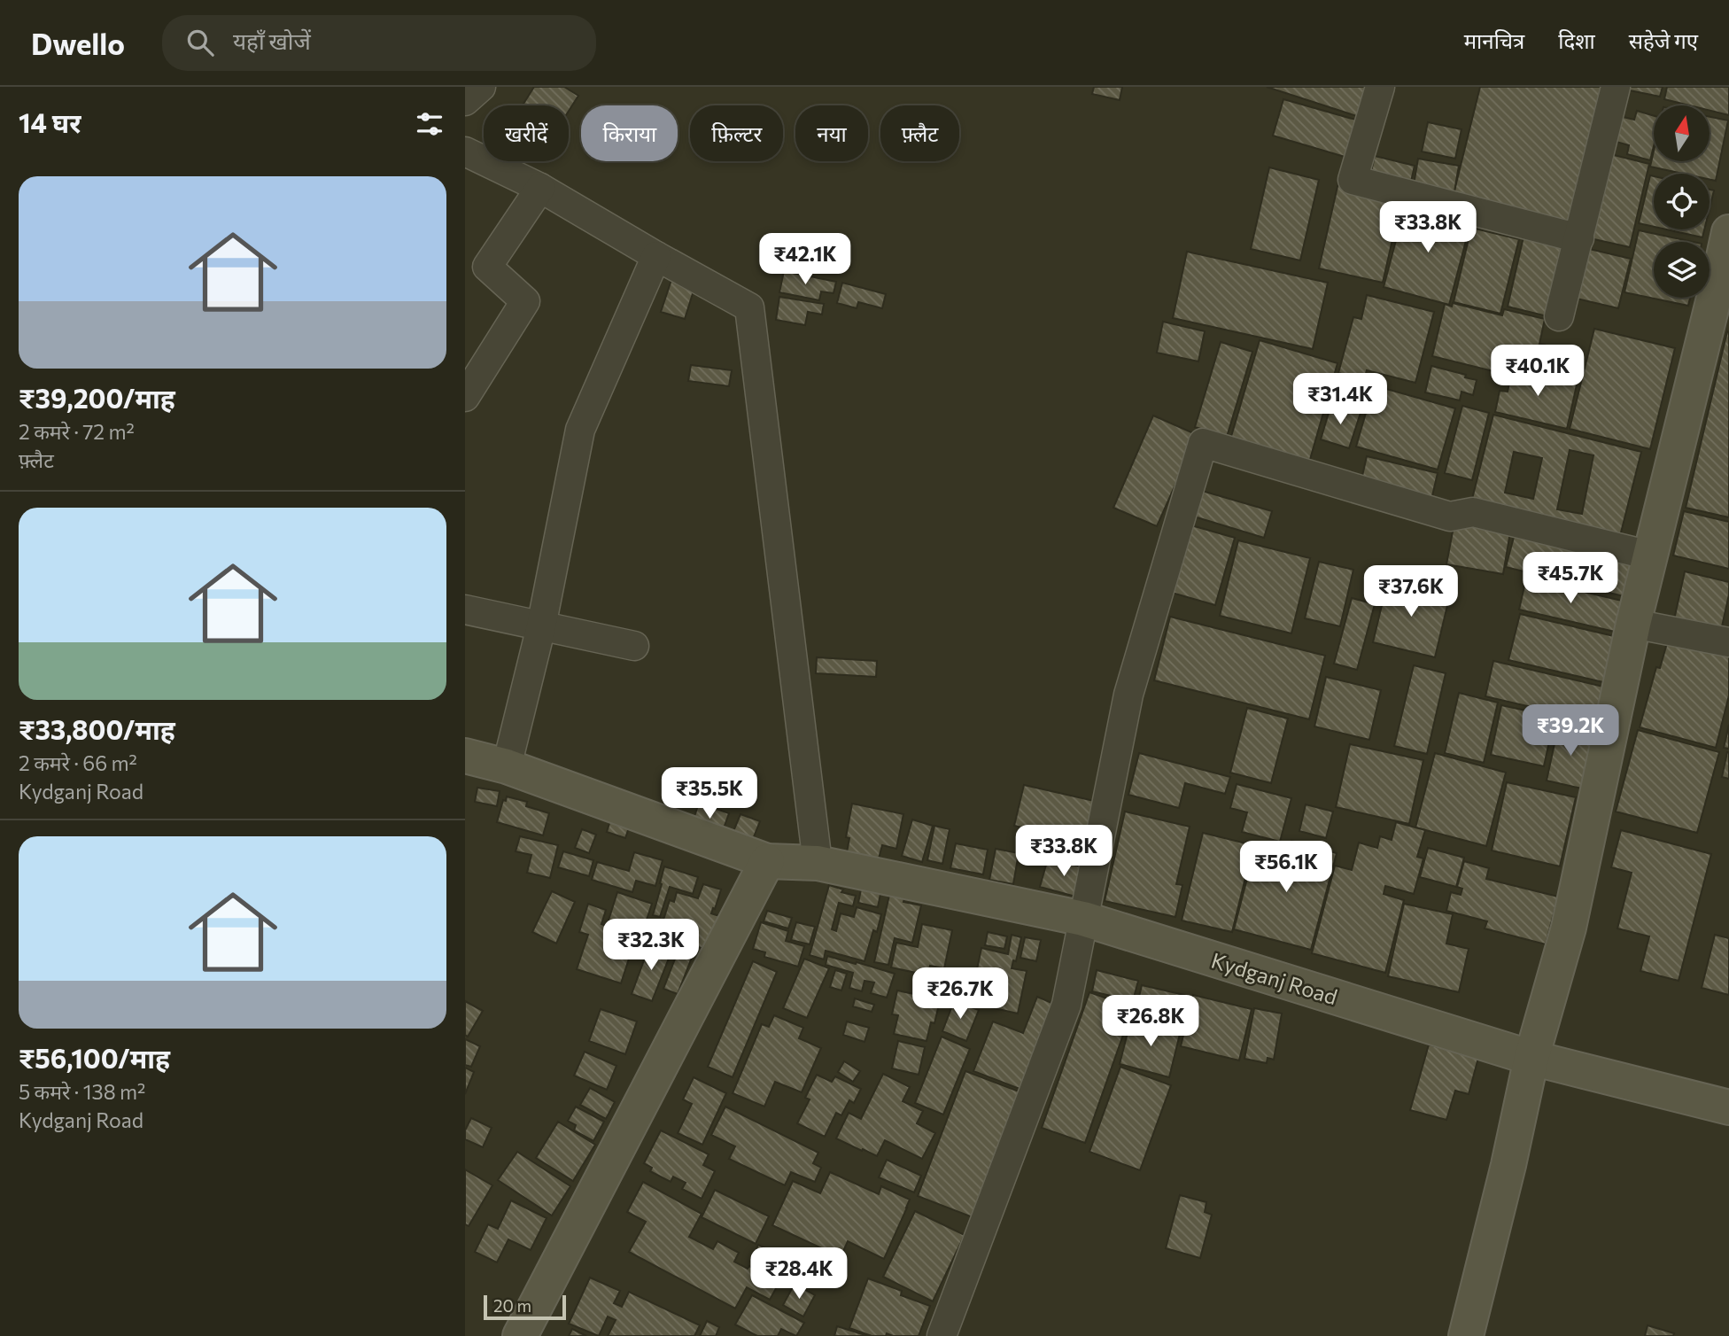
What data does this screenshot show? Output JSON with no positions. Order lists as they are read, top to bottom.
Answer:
{
  "streets": {
    "main road": ["Kydganj Road"]
  },
  "scale_bar": "20 m",
  "north": "top",
  "page": {
    "header": "Dwello",
    "search": "यहाँ खोजें",
    "nav": ["मानचित्र", "दिशा", "सहेजे गए"],
    "heading": "14 घर",
    "chip": [
      "खरीदें",
      "किराया",
      "फ़िल्टर",
      "नया",
      "फ़्लैट"
    ],
    "list": [
      {
        "name": "₹39,200/माह",
        "note": "2 कमरे · 72 m² · फ़्लैट"
      },
      {
        "name": "₹33,800/माह",
        "note": "2 कमरे · 66 m² · Kydganj Road"
      },
      {
        "name": "₹56,100/माह",
        "note": "5 कमरे · 138 m² · Kydganj Road"
      }
    ],
    "price": [
      "₹33.8K",
      "₹42.1K",
      "₹40.1K",
      "₹31.4K",
      "₹45.7K",
      "₹37.6K",
      "₹39.2K",
      "₹35.5K",
      "₹33.8K",
      "₹56.1K",
      "₹32.3K",
      "₹26.7K",
      "₹26.8K",
      "₹28.4K"
    ],
    "scale": "20 m"
  }
}
